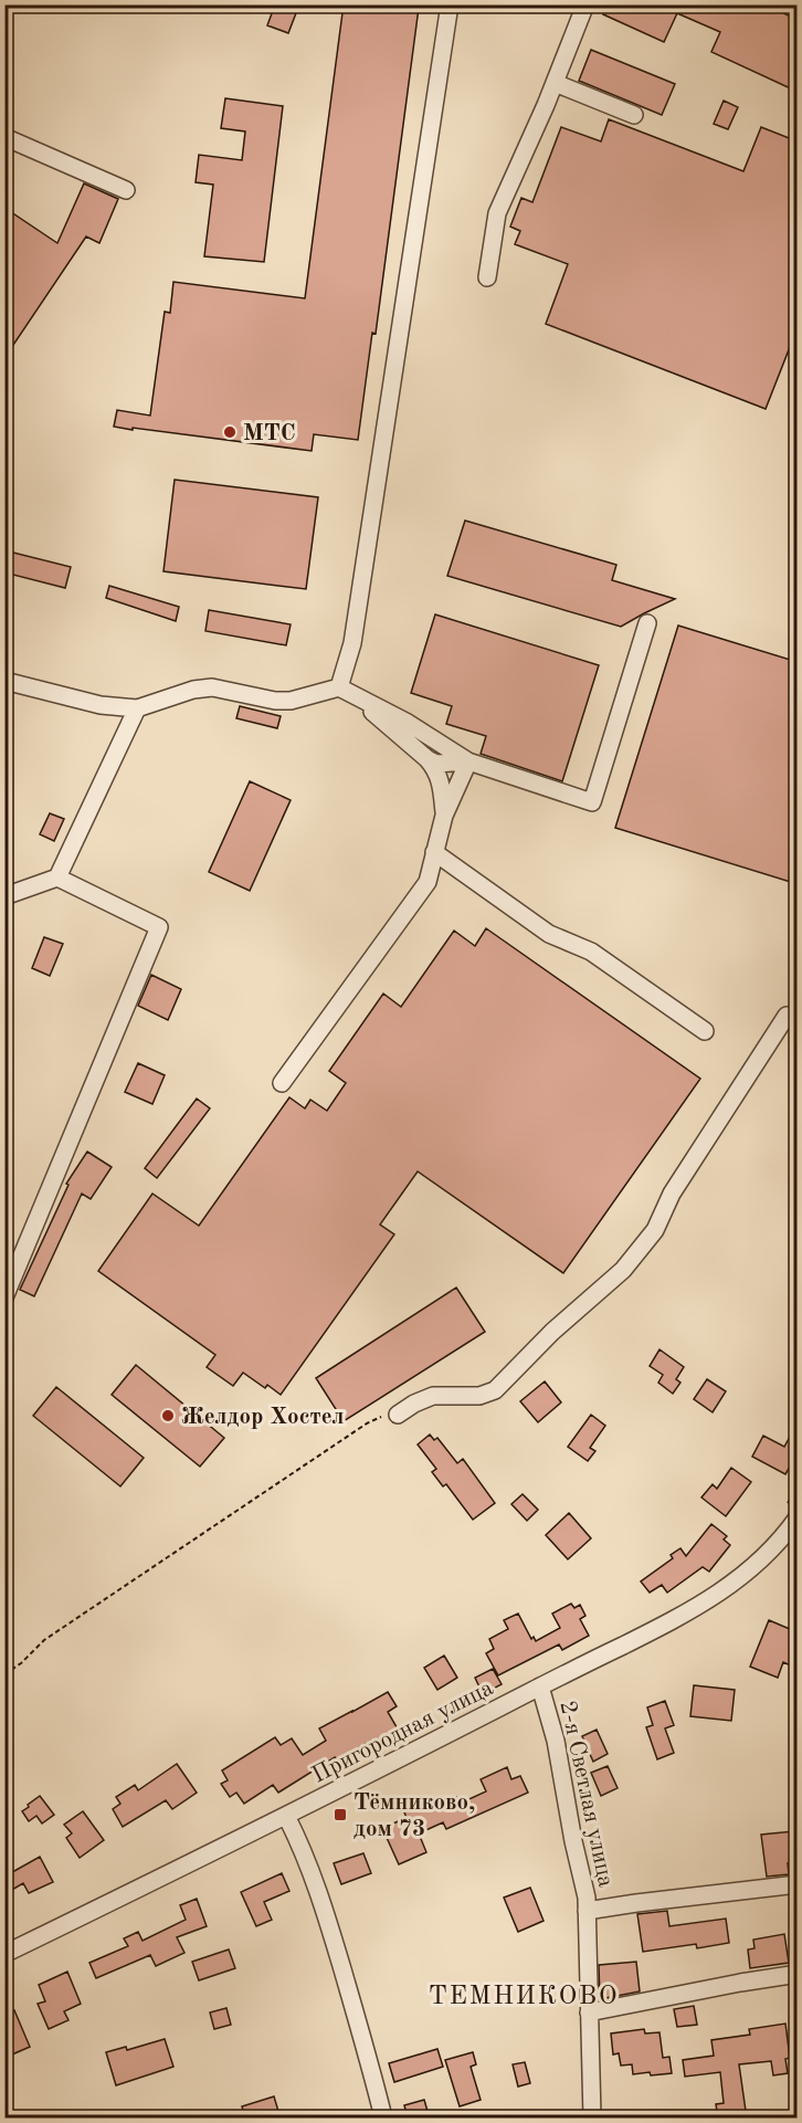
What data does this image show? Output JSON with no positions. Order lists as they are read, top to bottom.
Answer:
{
  "streets": {
    "street": ["Пригородная улица", "2-я Светлая улица"]
  },
  "crossings": [
    ["Пригородная улица", "2-я Светлая улица"]
  ],
  "districts": ["ТЕМНИКОВО"],
  "places": {
    "other": ["МТС", "Желдор Хостел"],
    "transit": ["Тёмниково, дом 73"]
  }
}
